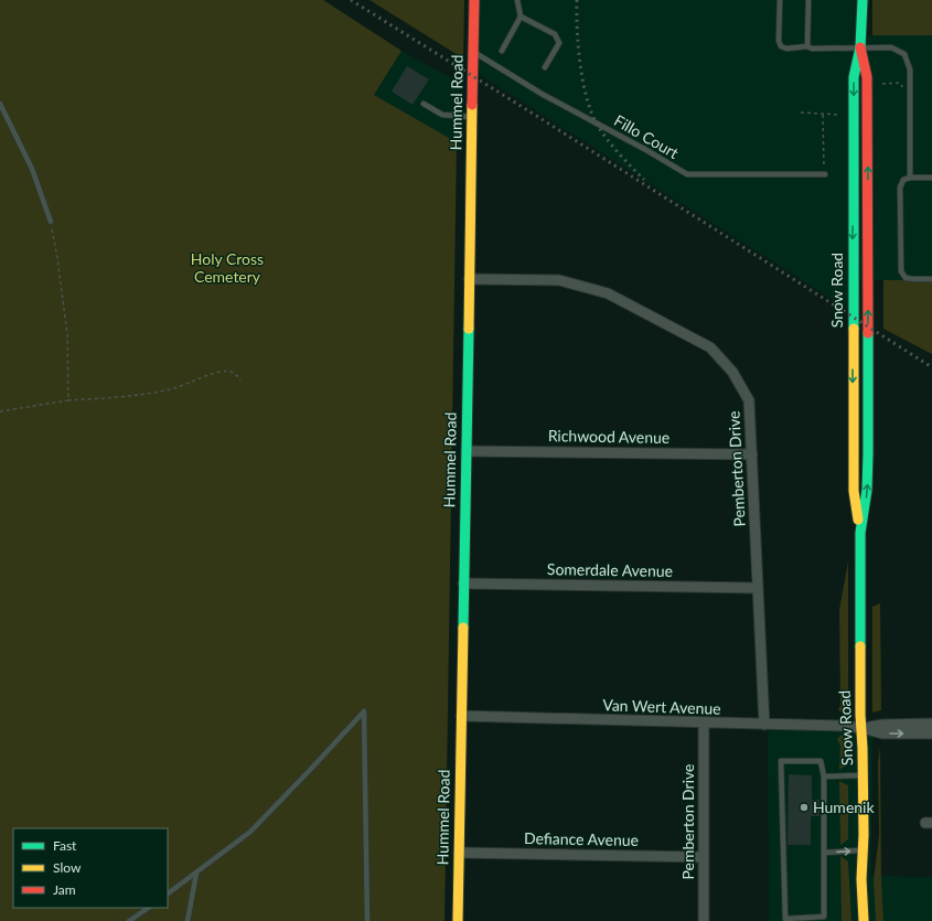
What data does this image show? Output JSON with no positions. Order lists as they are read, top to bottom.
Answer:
{
  "streets": {
    "main road": ["Hummel Road", "Snow Road"],
    "street": [
      "Richwood Avenue",
      "Pemberton Drive",
      "Somerdale Avenue",
      "Van Wert Avenue",
      "Defiance Avenue"
    ],
    "lane": ["Fillo Court"]
  },
  "crossings": [
    ["Hummel Road", "Fillo Court"],
    ["Hummel Road", "Richwood Avenue"],
    ["Hummel Road", "Pemberton Drive"],
    ["Hummel Road", "Somerdale Avenue"],
    ["Hummel Road", "Van Wert Avenue"],
    ["Hummel Road", "Defiance Avenue"],
    ["Snow Road", "Van Wert Avenue"],
    ["Richwood Avenue", "Pemberton Drive"],
    ["Pemberton Drive", "Somerdale Avenue"],
    ["Pemberton Drive", "Van Wert Avenue"],
    ["Pemberton Drive", "Defiance Avenue"]
  ],
  "parks": ["Holy Cross Cemetery"],
  "places": ["Humenik"],
  "legend": ["Fast", "Slow", "Jam"]
}
